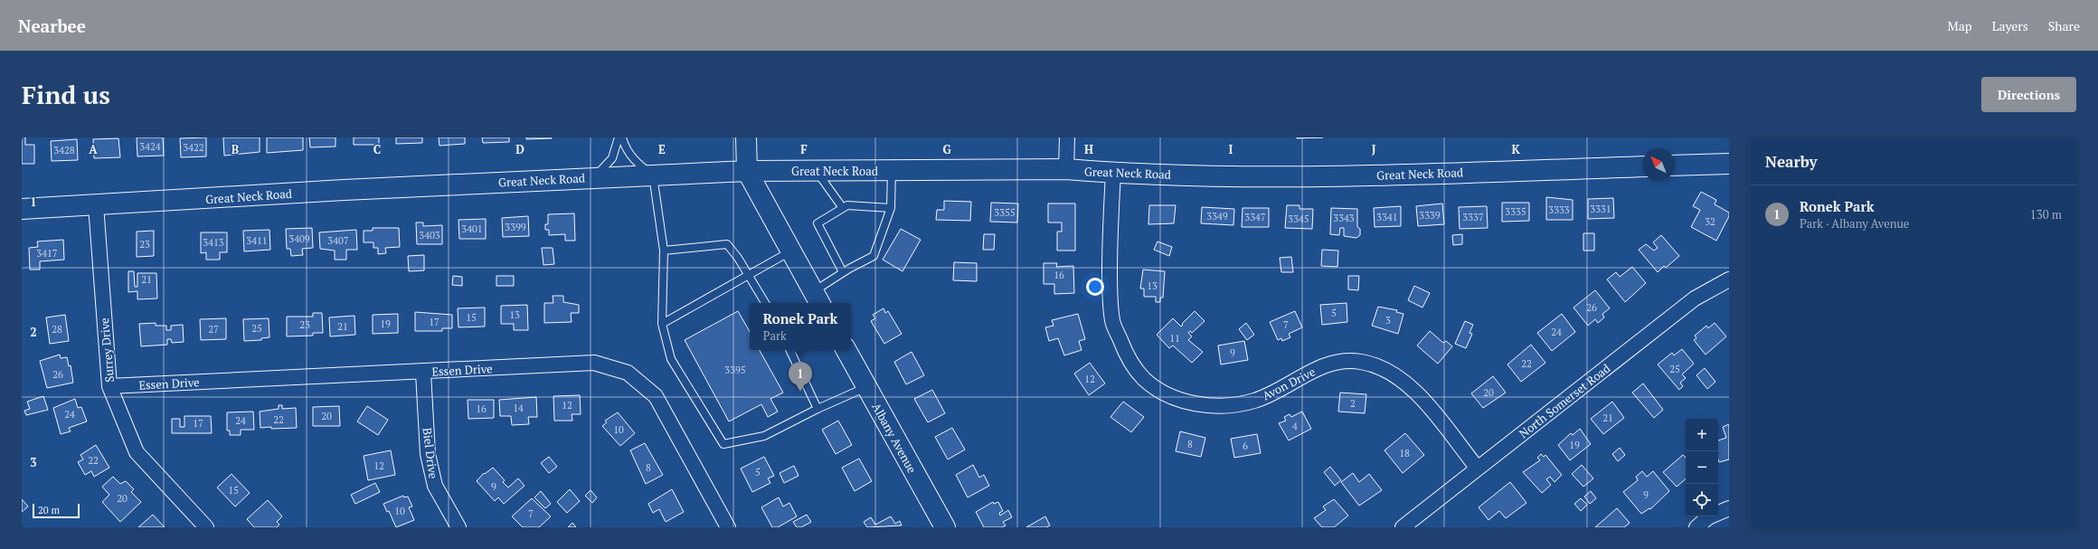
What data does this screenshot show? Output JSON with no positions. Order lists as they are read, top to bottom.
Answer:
{
  "streets": {
    "main road": ["Great Neck Road", "Albany Avenue"],
    "street": [
      "Surrey Drive",
      "Essen Drive",
      "Avon Drive",
      "North Somerset Road",
      "Biel Drive"
    ]
  },
  "crossings": [
    ["Great Neck Road", "Surrey Drive"],
    ["Great Neck Road", "Avon Drive"],
    ["Surrey Drive", "Essen Drive"],
    ["Essen Drive", "Biel Drive"],
    ["Avon Drive", "North Somerset Road"]
  ],
  "house_numbers": [
    "3424",
    "3422",
    "3428",
    "3331",
    "3333",
    "3335",
    "3355",
    "3339",
    "3349",
    "3347",
    "3341",
    "3337",
    "3343",
    "3345",
    "32",
    "3399",
    "3401",
    "3403",
    "3409",
    "3411",
    "3407",
    "3413",
    "23",
    "3417",
    "16",
    "21",
    "13",
    "26",
    "5",
    "13",
    "15",
    "3",
    "17",
    "19",
    "23",
    "7",
    "21",
    "25",
    "28",
    "27",
    "24",
    "11",
    "9",
    "22",
    "25",
    "3395",
    "26",
    "12",
    "20",
    "2",
    "12",
    "14",
    "16",
    "24",
    "20",
    "21",
    "22",
    "24",
    "17",
    "4",
    "10",
    "8",
    "19",
    "6",
    "18",
    "22",
    "12",
    "8",
    "5",
    "9",
    "15",
    "9",
    "20",
    "10",
    "7"
  ],
  "scale_bar": "20 m",
  "north": "top left",
  "page": {
    "header": "Nearbee",
    "nav": ["Map", "Layers", "Share"],
    "buttons": "Directions",
    "title": "Find us",
    "heading": "Nearby",
    "list": [
      {
        "mark": "1",
        "name": "Ronek Park",
        "note": "Park · Albany Avenue",
        "value": "130 m"
      }
    ],
    "popup": ["Ronek Park", "Park"],
    "pins": "1",
    "map_buttons": ["+", "−"],
    "scale": "20 m"
  },
  "grid": {
    "columns": [
      "A",
      "B",
      "C",
      "D",
      "E",
      "F",
      "G",
      "H",
      "I",
      "J",
      "K"
    ],
    "rows": ["1", "2", "3"]
  }
}
